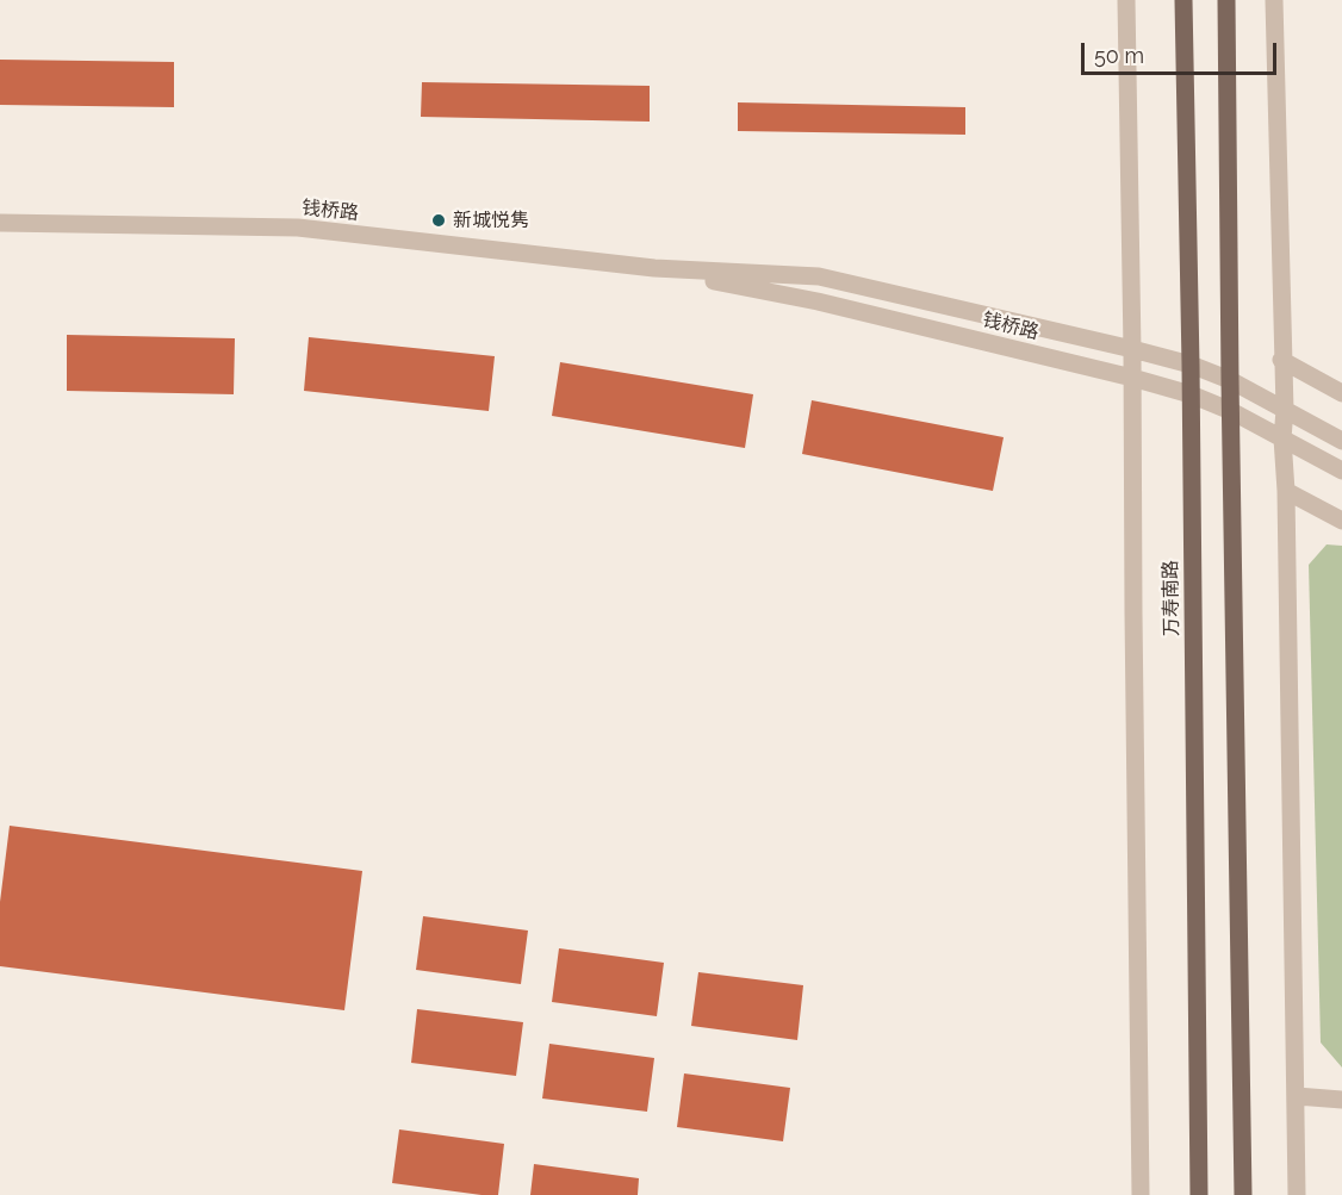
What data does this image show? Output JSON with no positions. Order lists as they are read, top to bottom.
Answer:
{
  "streets": {
    "main road": ["万寿南路"],
    "street": ["钱桥路"]
  },
  "crossings": [
    ["钱桥路", "万寿南路"]
  ],
  "places": ["新城悦隽"],
  "scale_bar": "50 m"
}
